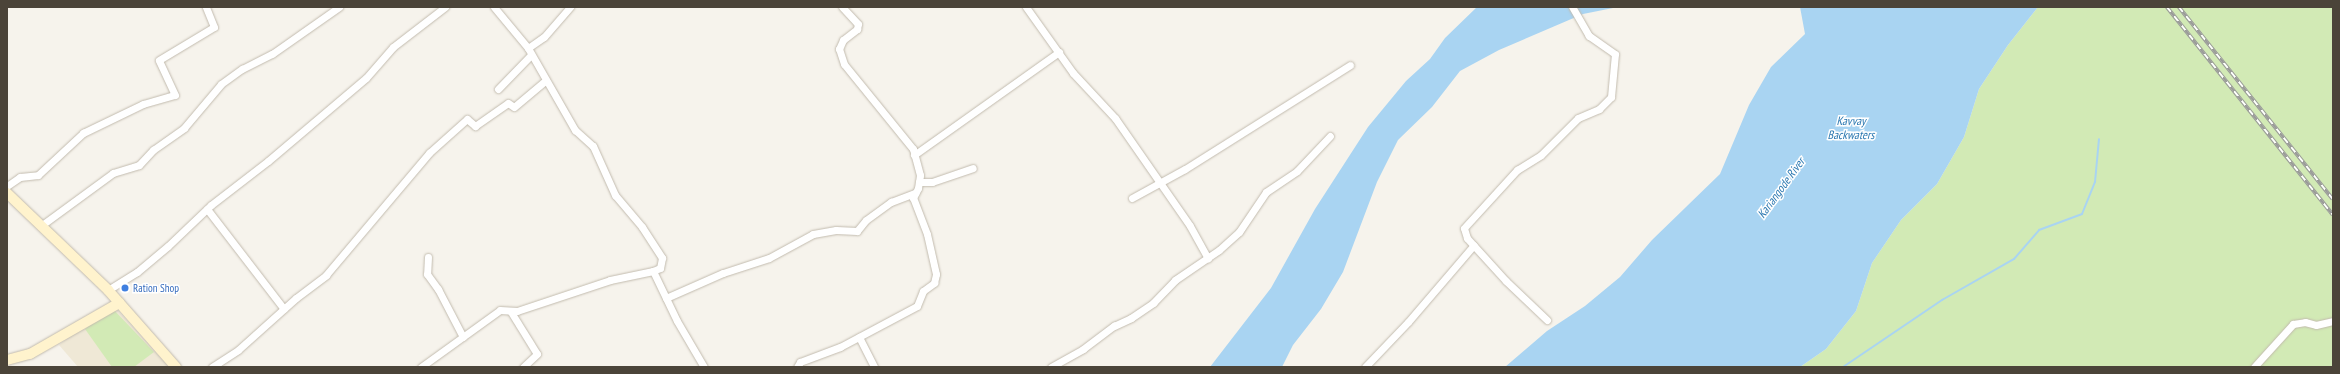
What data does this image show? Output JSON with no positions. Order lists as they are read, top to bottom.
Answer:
{
  "water": ["Kavvay Backwaters", "Kariangode River"],
  "places": ["Ration Shop"]
}
